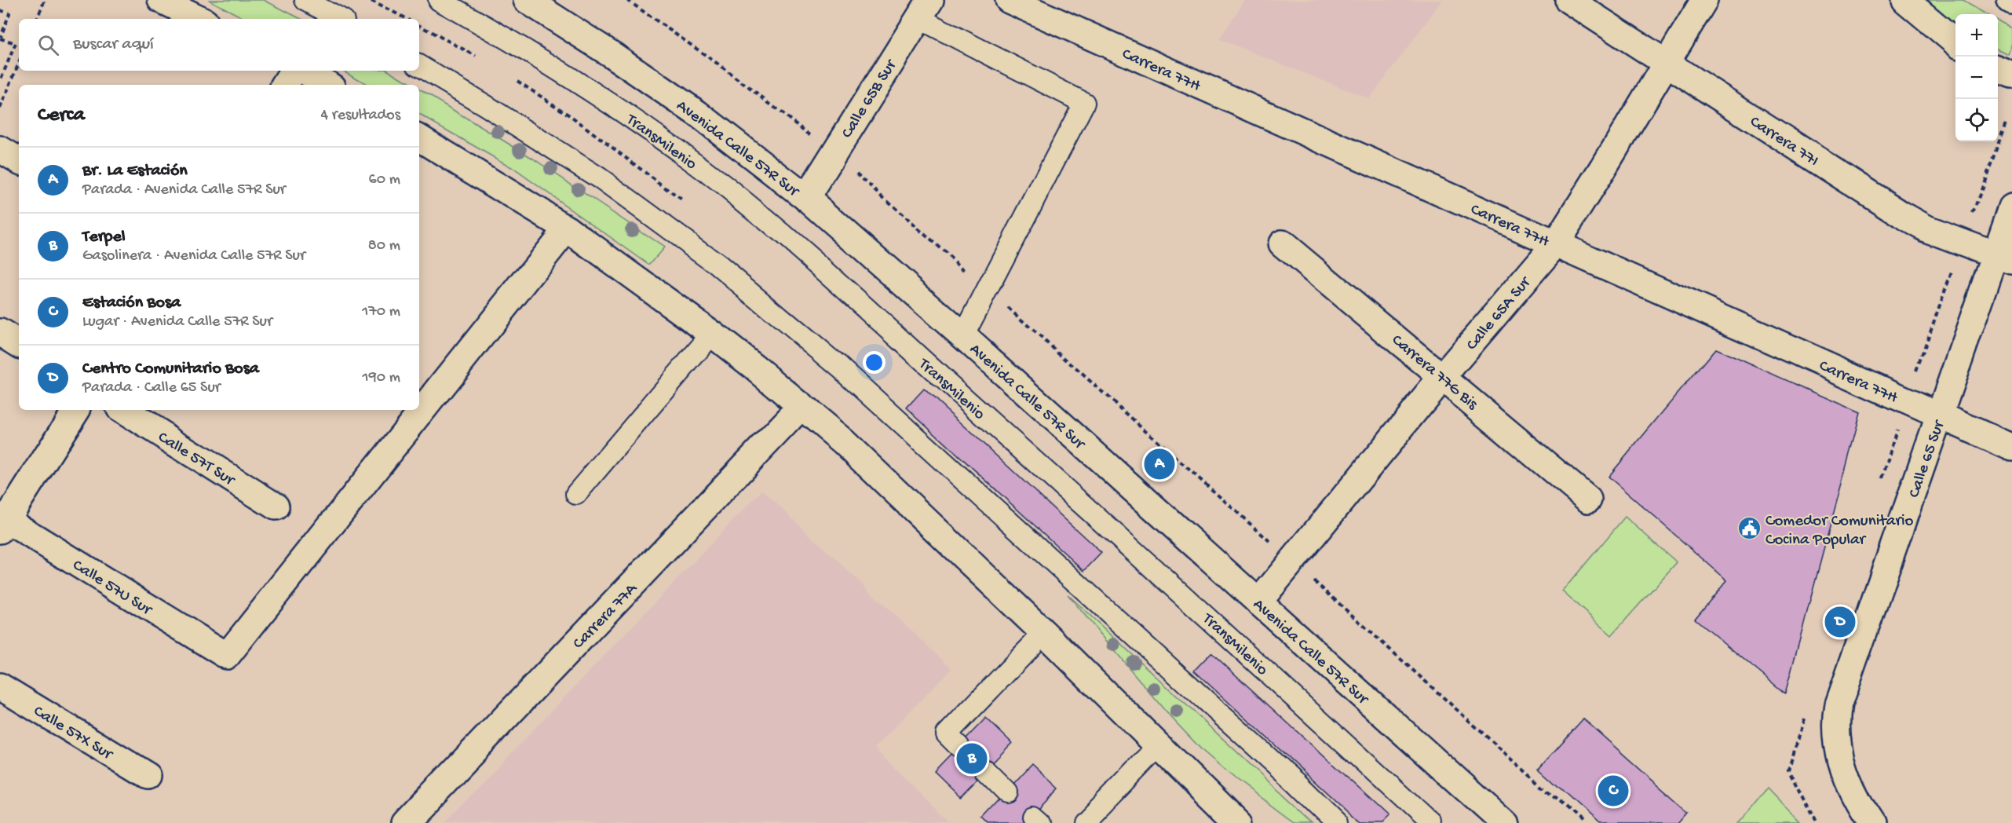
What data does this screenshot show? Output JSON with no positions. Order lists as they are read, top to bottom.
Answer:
{
  "streets": {
    "main road": [
      "Carrera 77H",
      "Calle 65B Sur",
      "Carrera 77I",
      "Avenida Calle 57R Sur",
      "Calle 65A Sur",
      "Carrera 77G Bis",
      "Calle 57T Sur",
      "Calle 65 Sur",
      "Calle 57U Sur",
      "Carrera 77A",
      "Calle 57X Sur"
    ],
    "lane": ["TransMilenio"]
  },
  "crossings": [
    ["Carrera 77H", "Calle 65A Sur"],
    ["Carrera 77H", "Calle 65 Sur"],
    ["Calle 65B Sur", "Avenida Calle 57R Sur"],
    ["Carrera 77I", "Calle 65A Sur"],
    ["Carrera 77I", "Calle 65 Sur"],
    ["Avenida Calle 57R Sur", "Calle 65A Sur"],
    ["Calle 65A Sur", "Carrera 77G Bis"]
  ],
  "places": {
    "public building": ["Comedor Comunitario Cocina Popular"]
  },
  "page": {
    "map_buttons": ["+", "−"],
    "search": "Buscar aquí",
    "heading": ["Cerca", "4 resultados"],
    "list": [
      {
        "mark": "A",
        "name": "Br. La Estación",
        "note": "Parada · Avenida Calle 57R Sur",
        "value": "60 m"
      },
      {
        "mark": "B",
        "name": "Terpel",
        "note": "Gasolinera · Avenida Calle 57R Sur",
        "value": "80 m"
      },
      {
        "mark": "C",
        "name": "Estación Bosa",
        "note": "Lugar · Avenida Calle 57R Sur",
        "value": "170 m"
      },
      {
        "mark": "D",
        "name": "Centro Comunitario Bosa",
        "note": "Parada · Calle 65 Sur",
        "value": "190 m"
      }
    ],
    "pins": [
      "A",
      "D",
      "B",
      "C"
    ]
  }
}
